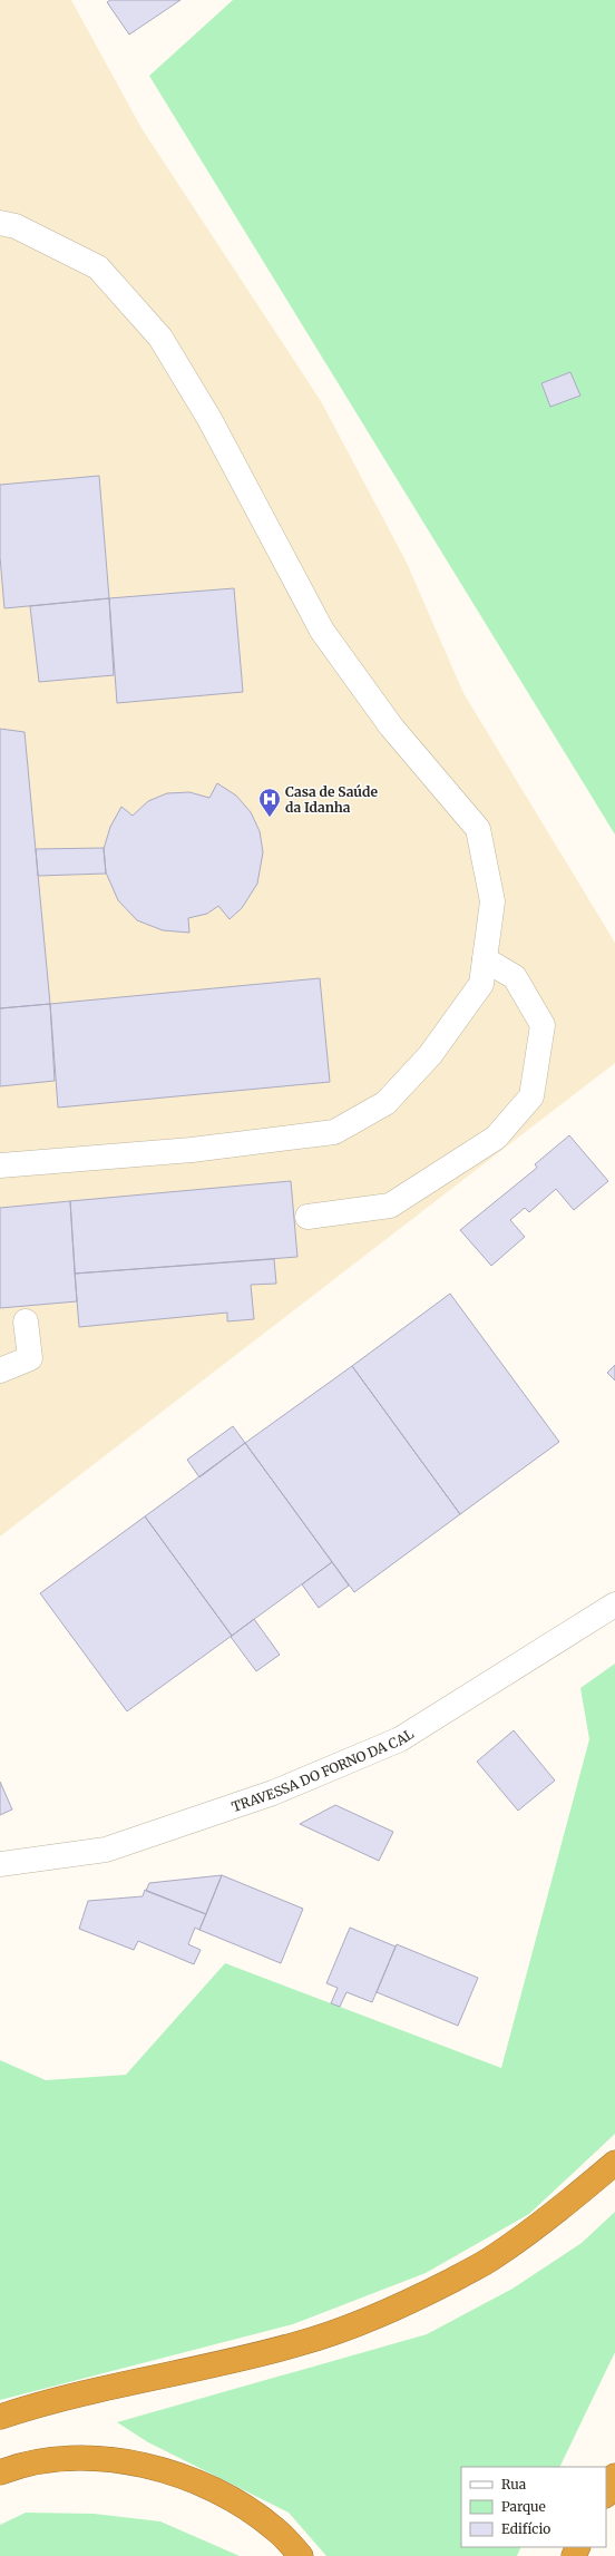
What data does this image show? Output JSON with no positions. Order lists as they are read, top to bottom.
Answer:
{
  "streets": {
    "street": ["TRAVESSA DO FORNO DA CAL"]
  },
  "places": {
    "hospital": ["Casa de Saúde da Idanha"]
  },
  "legend": ["Rua", "Parque", "Edifício"]
}
